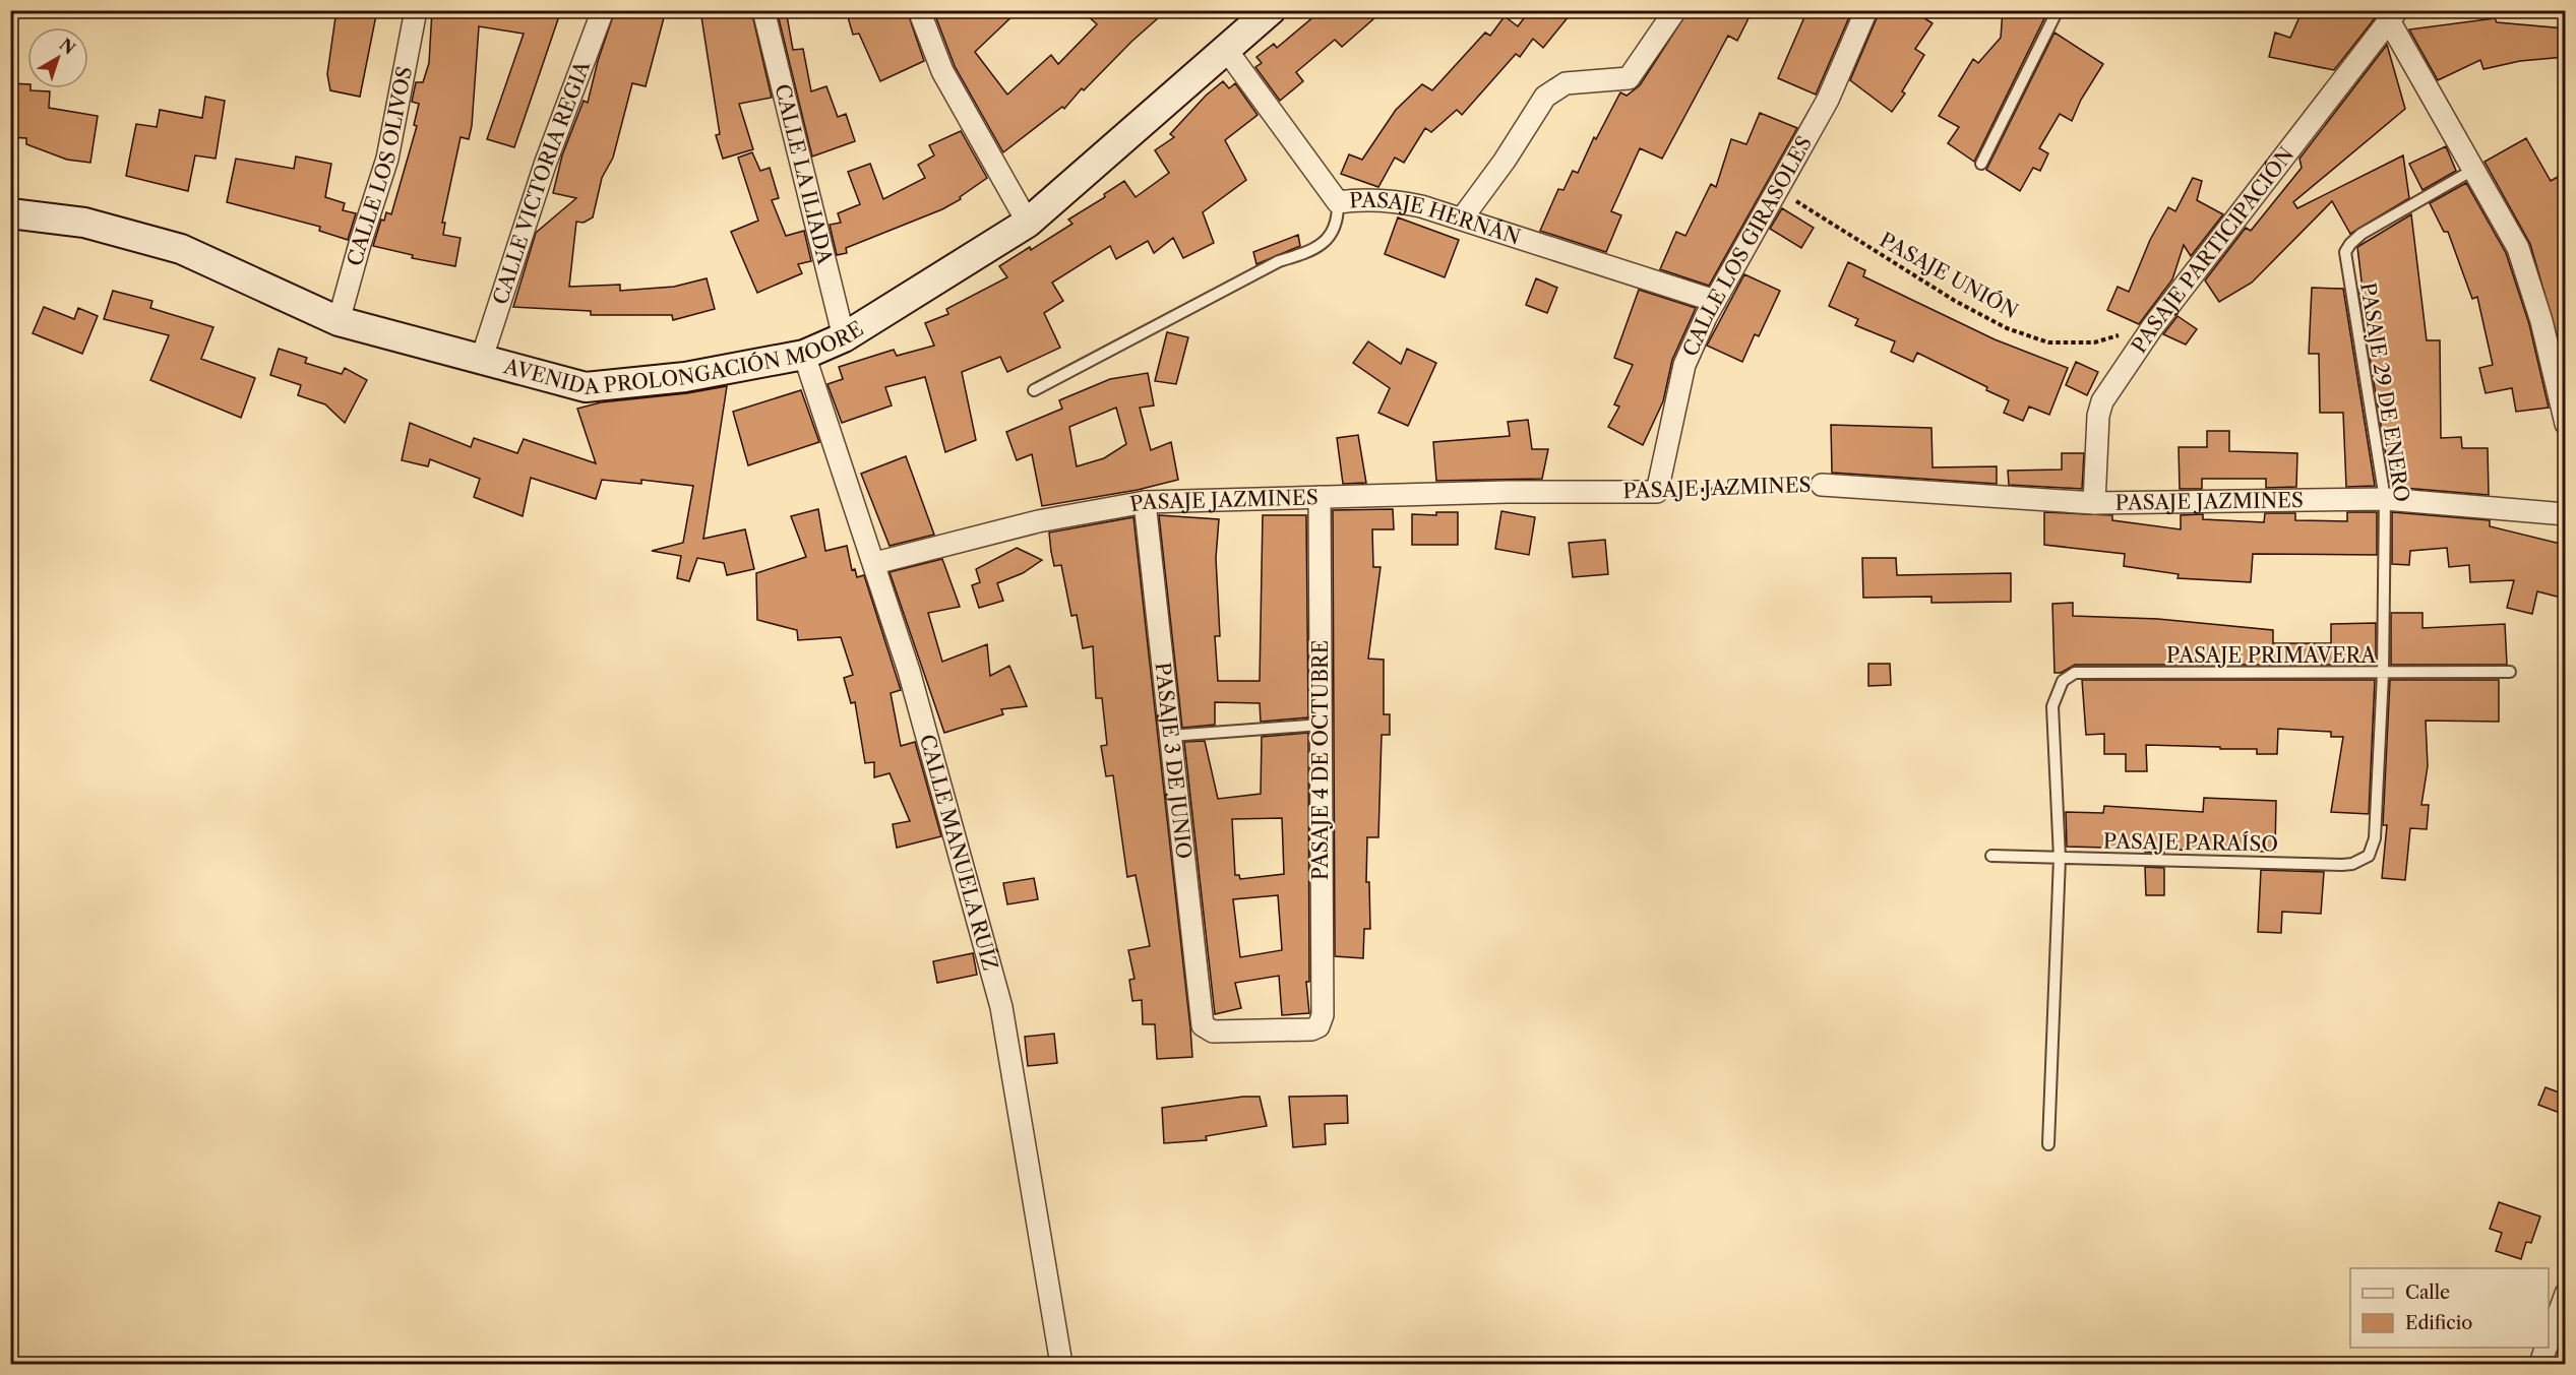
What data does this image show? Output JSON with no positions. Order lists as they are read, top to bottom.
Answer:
{
  "streets": {
    "street": [
      "CALLE LOS OLIVOS",
      "CALLE LA ILIADA",
      "CALLE VICTORIA REGIA",
      "PASAJE HERNÁN",
      "CALLE LOS GIRASOLES",
      "PASAJE PARTICIPACIÓN",
      "AVENIDA PROLONGACIÓN MOORE",
      "PASAJE JAZMINES",
      "PASAJE 4 DE OCTUBRE",
      "PASAJE 3 DE JUNIO",
      "CALLE MANUELA RUÍZ"
    ],
    "lane": ["PASAJE 29 DE ENERO", "PASAJE PRIMAVERA", "PASAJE PARAÍSO"],
    "path": ["PASAJE UNIÓN"]
  },
  "crossings": [
    ["CALLE LOS OLIVOS", "AVENIDA PROLONGACIÓN MOORE"],
    ["CALLE LA ILIADA", "AVENIDA PROLONGACIÓN MOORE"],
    ["CALLE VICTORIA REGIA", "AVENIDA PROLONGACIÓN MOORE"],
    ["PASAJE HERNÁN", "CALLE LOS GIRASOLES"],
    ["PASAJE HERNÁN", "AVENIDA PROLONGACIÓN MOORE"],
    ["CALLE LOS GIRASOLES", "PASAJE UNIÓN"],
    ["CALLE LOS GIRASOLES", "PASAJE JAZMINES"],
    ["PASAJE PARTICIPACIÓN", "PASAJE UNIÓN"],
    ["PASAJE PARTICIPACIÓN", "PASAJE 29 DE ENERO"],
    ["PASAJE PARTICIPACIÓN", "PASAJE JAZMINES"],
    ["AVENIDA PROLONGACIÓN MOORE", "CALLE MANUELA RUÍZ"],
    ["PASAJE 29 DE ENERO", "PASAJE JAZMINES"],
    ["PASAJE 29 DE ENERO", "PASAJE PRIMAVERA"],
    ["PASAJE 29 DE ENERO", "PASAJE PARAÍSO"],
    ["PASAJE JAZMINES", "PASAJE 4 DE OCTUBRE"],
    ["PASAJE JAZMINES", "PASAJE 3 DE JUNIO"],
    ["PASAJE JAZMINES", "CALLE MANUELA RUÍZ"],
    ["PASAJE PRIMAVERA", "PASAJE PARAÍSO"],
    ["PASAJE 4 DE OCTUBRE", "PASAJE 3 DE JUNIO"]
  ],
  "legend": ["Calle", "Edificio"],
  "north": "top right"
}
